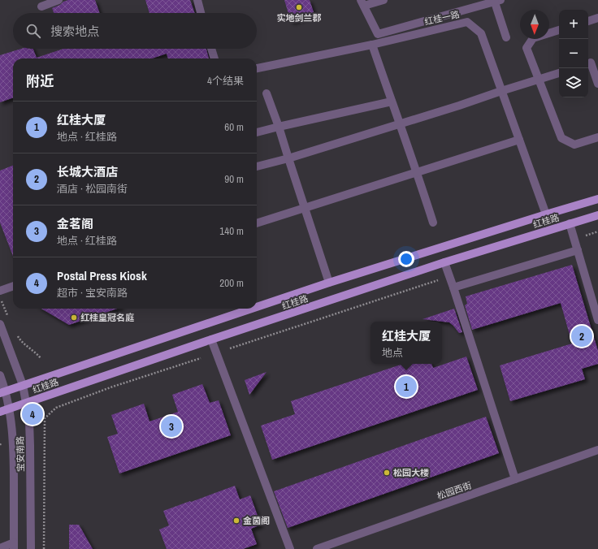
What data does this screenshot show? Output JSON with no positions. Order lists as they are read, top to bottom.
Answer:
{
  "streets": {
    "main road": ["红桂路"],
    "street": ["红桂一路", "宝安南路", "松园西街"]
  },
  "crossings": [
    ["红桂一路", "红桂路"],
    ["红桂路", "宝安南路"]
  ],
  "places": [
    "实地剑兰郡",
    "红桂皇冠名庭",
    "松园大楼",
    "金茵阁"
  ],
  "north": "bottom",
  "page": {
    "map_buttons": ["+", "−"],
    "search": "搜索地点",
    "heading": ["附近", "4个结果"],
    "list": [
      {
        "mark": "1",
        "name": "红桂大厦",
        "note": "地点 · 红桂路",
        "value": "60 m"
      },
      {
        "mark": "2",
        "name": "长城大酒店",
        "note": "酒店 · 松园南街",
        "value": "90 m"
      },
      {
        "mark": "3",
        "name": "金茗阁",
        "note": "地点 · 红桂路",
        "value": "140 m"
      },
      {
        "mark": "4",
        "name": "Postal Press Kiosk",
        "note": "超市 · 宝安南路",
        "value": "200 m"
      }
    ],
    "popup": ["红桂大厦", "地点"],
    "pins": [
      "2",
      "1",
      "4",
      "3"
    ]
  }
}
